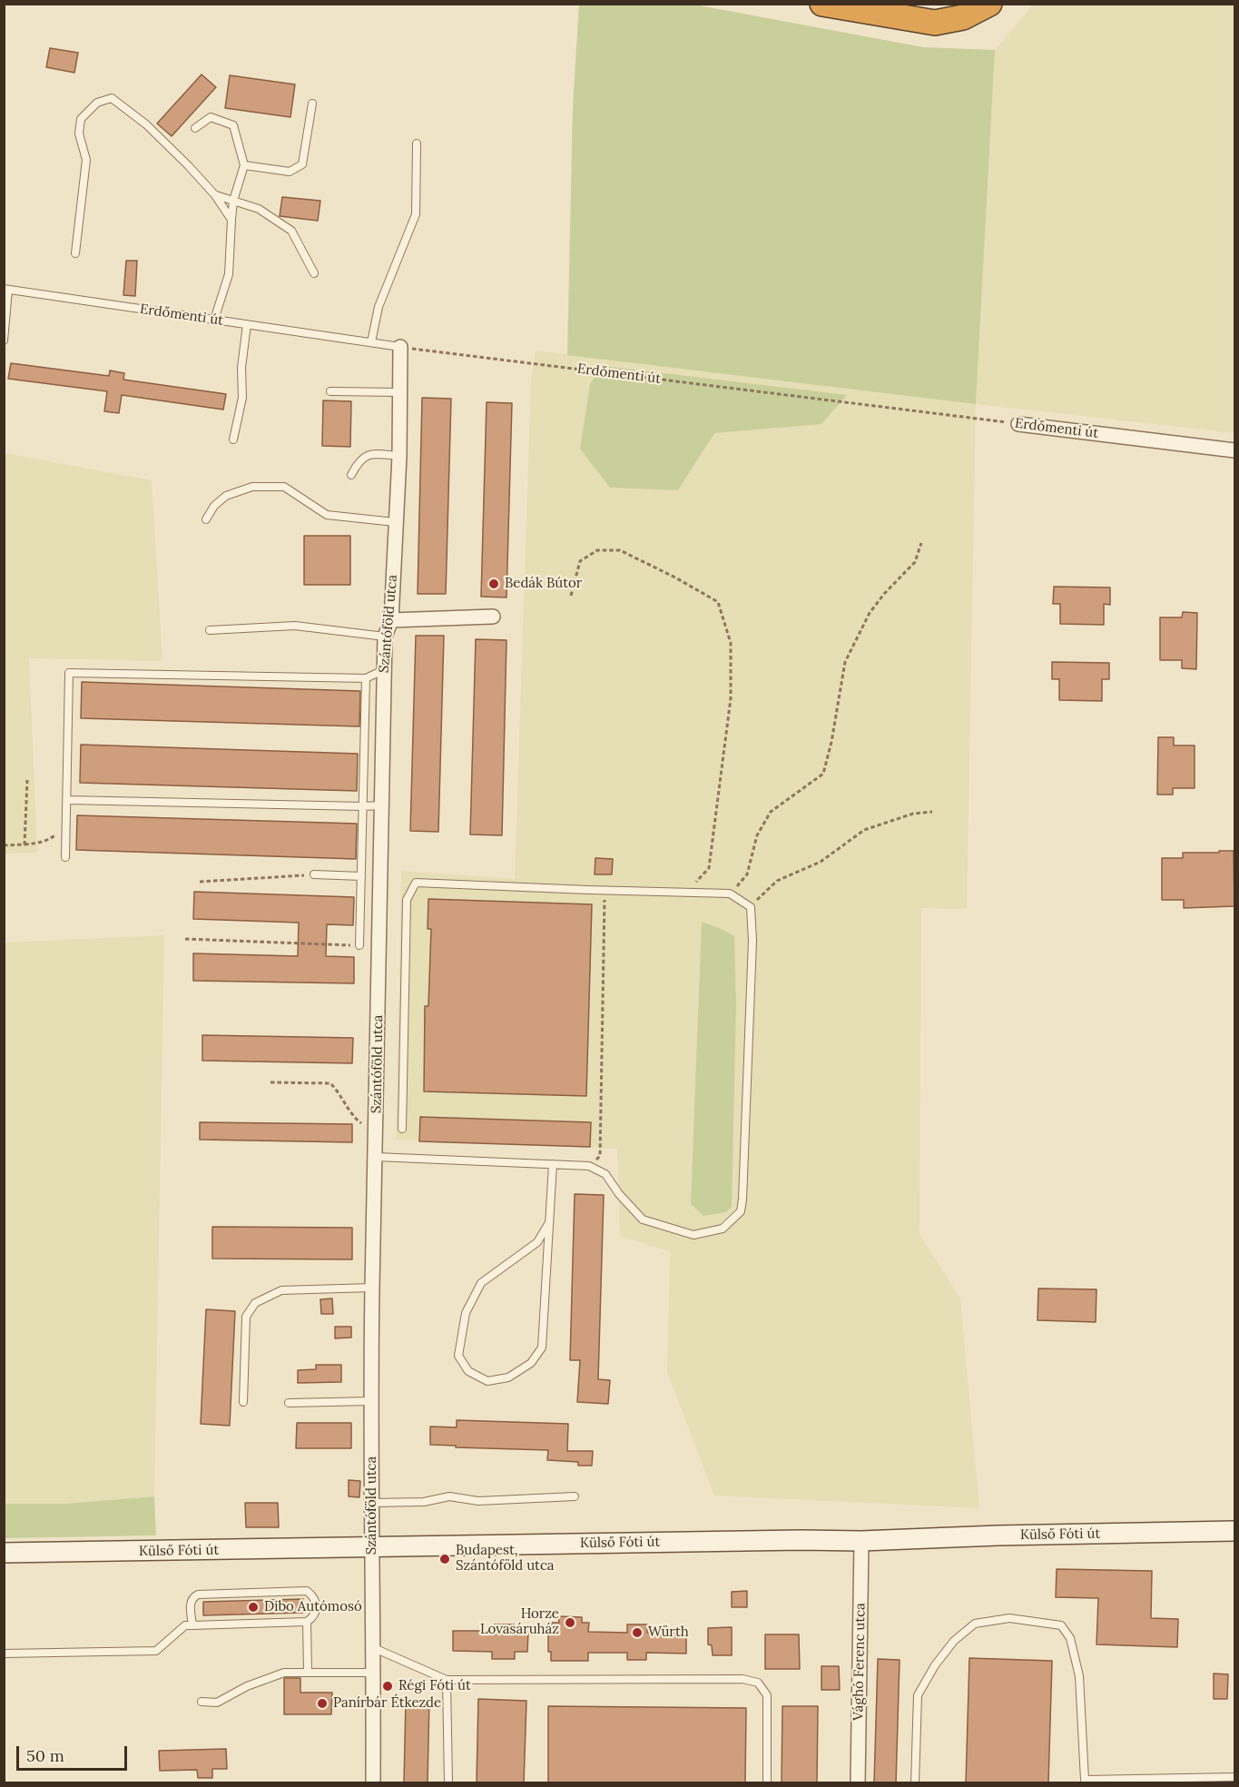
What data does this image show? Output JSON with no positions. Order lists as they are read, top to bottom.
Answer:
{
  "streets": {
    "main road": ["Külső Fóti út"],
    "street": ["Erdőmenti út", "Szántóföld utca", "Vághó Ferenc utca"]
  },
  "crossings": [
    ["Erdőmenti út", "Szántóföld utca"],
    ["Szántóföld utca", "Külső Fóti út"],
    ["Külső Fóti út", "Vághó Ferenc utca"]
  ],
  "places": [
    "Bedák Bútor",
    "Budapest, Szántóföld utca",
    "Dibo Autómosó",
    "Horze Lovasáruház",
    "Würth",
    "Régi Fóti út",
    "Panírbár Étkezde"
  ],
  "scale_bar": "50 m"
}
